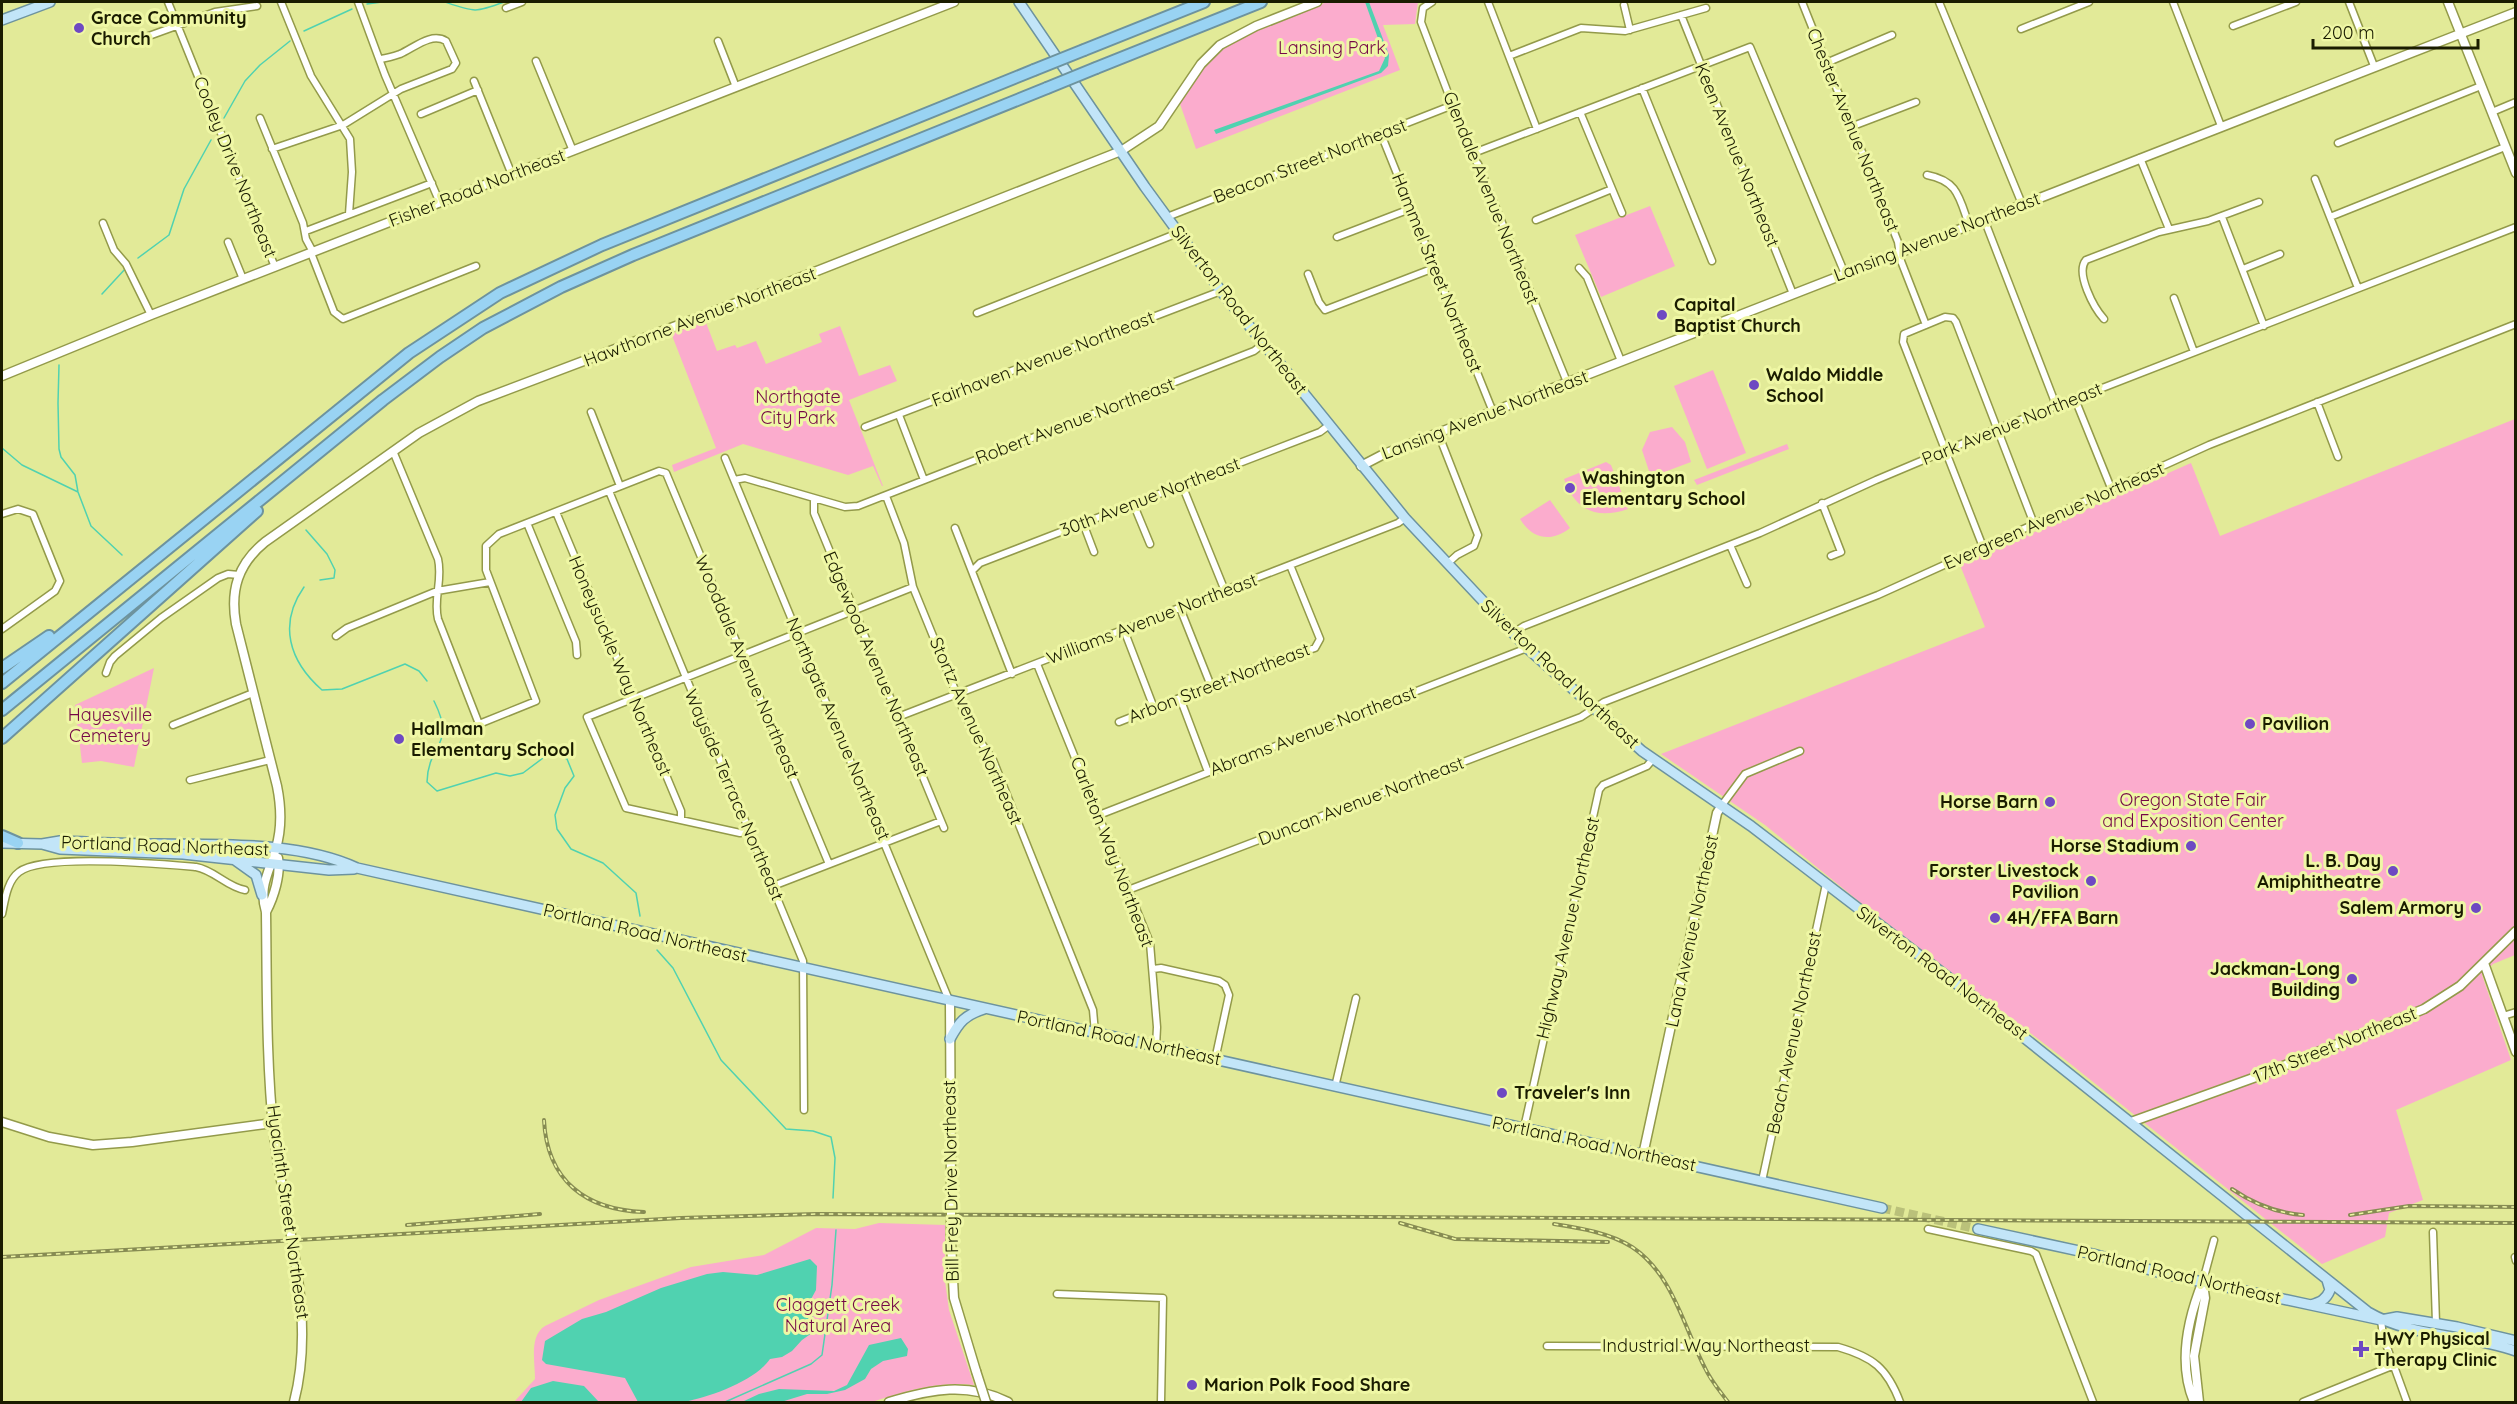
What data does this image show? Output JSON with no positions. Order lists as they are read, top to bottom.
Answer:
{
  "streets": {
    "main road": ["Silverton Road Northeast", "Portland Road Northeast"],
    "street": [
      "Chester Avenue Northeast",
      "Keen Avenue Northeast",
      "Beacon Street Northeast",
      "Cooley Drive Northeast",
      "Fisher Road Northeast",
      "Glendale Avenue Northeast",
      "Lansing Avenue Northeast",
      "Hammel Street Northeast",
      "Hawthorne Avenue Northeast",
      "Fairhaven Avenue Northeast",
      "Robert Avenue Northeast",
      "Park Avenue Northeast",
      "30th Avenue Northeast",
      "Evergreen Avenue Northeast",
      "Williams Avenue Northeast",
      "Edgewood Avenue Northeast",
      "Honeysuckle Way Northeast",
      "Wooddale Avenue Northeast",
      "Arbon Street Northeast",
      "Northgate Avenue Northeast",
      "Stortz Avenue Northeast",
      "Abrams Avenue Northeast",
      "Wayside Terrace Northeast",
      "Duncan Avenue Northeast",
      "Carleton Way Northeast",
      "Highway Avenue Northeast",
      "Lana Avenue Northeast",
      "Beach Avenue Northeast",
      "17th Street Northeast",
      "Bill Frey Drive Northeast",
      "Hyacinth Street Northeast",
      "Industrial Way Northeast"
    ]
  },
  "crossings": [
    ["Chester Avenue Northeast", "Lansing Avenue Northeast"],
    ["Keen Avenue Northeast", "Lansing Avenue Northeast"],
    ["Beacon Street Northeast", "Glendale Avenue Northeast"],
    ["Beacon Street Northeast", "Hammel Street Northeast"],
    ["Beacon Street Northeast", "Silverton Road Northeast"],
    ["Cooley Drive Northeast", "Fisher Road Northeast"],
    ["Glendale Avenue Northeast", "Lansing Avenue Northeast"],
    ["Lansing Avenue Northeast", "Hammel Street Northeast"],
    ["Lansing Avenue Northeast", "Silverton Road Northeast"],
    ["Silverton Road Northeast", "Hawthorne Avenue Northeast"],
    ["Silverton Road Northeast", "Fairhaven Avenue Northeast"],
    ["Silverton Road Northeast", "Robert Avenue Northeast"],
    ["Silverton Road Northeast", "Park Avenue Northeast"],
    ["Silverton Road Northeast", "30th Avenue Northeast"],
    ["Silverton Road Northeast", "Evergreen Avenue Northeast"],
    ["Silverton Road Northeast", "Williams Avenue Northeast"],
    ["Silverton Road Northeast", "Abrams Avenue Northeast"],
    ["Silverton Road Northeast", "Duncan Avenue Northeast"],
    ["Silverton Road Northeast", "Portland Road Northeast"],
    ["Silverton Road Northeast", "Highway Avenue Northeast"],
    ["Silverton Road Northeast", "Lana Avenue Northeast"],
    ["Silverton Road Northeast", "Beach Avenue Northeast"],
    ["Silverton Road Northeast", "17th Street Northeast"],
    ["Hawthorne Avenue Northeast", "Hyacinth Street Northeast"],
    ["Robert Avenue Northeast", "Edgewood Avenue Northeast"],
    ["Robert Avenue Northeast", "Northgate Avenue Northeast"],
    ["Robert Avenue Northeast", "Stortz Avenue Northeast"],
    ["Evergreen Avenue Northeast", "Duncan Avenue Northeast"],
    ["Williams Avenue Northeast", "Edgewood Avenue Northeast"],
    ["Williams Avenue Northeast", "Arbon Street Northeast"],
    ["Williams Avenue Northeast", "Stortz Avenue Northeast"],
    ["Williams Avenue Northeast", "Carleton Way Northeast"],
    ["Northgate Avenue Northeast", "Portland Road Northeast"],
    ["Northgate Avenue Northeast", "Bill Frey Drive Northeast"],
    ["Stortz Avenue Northeast", "Portland Road Northeast"],
    ["Abrams Avenue Northeast", "Carleton Way Northeast"],
    ["Wayside Terrace Northeast", "Portland Road Northeast"],
    ["Duncan Avenue Northeast", "Carleton Way Northeast"],
    ["Portland Road Northeast", "Carleton Way Northeast"],
    ["Portland Road Northeast", "Highway Avenue Northeast"],
    ["Portland Road Northeast", "Lana Avenue Northeast"],
    ["Portland Road Northeast", "Beach Avenue Northeast"],
    ["Portland Road Northeast", "Bill Frey Drive Northeast"],
    ["Portland Road Northeast", "Hyacinth Street Northeast"]
  ],
  "parks": [
    "Lansing Park",
    "Northgate City Park",
    "Hayesville Cemetery",
    "Oregon State Fair and Exposition Center",
    "Claggett Creek Natural Area"
  ],
  "places": {
    "other": [
      "Grace Community Church",
      "Capital Baptist Church",
      "Waldo Middle School",
      "Washington Elementary School",
      "Pavilion",
      "Hallman Elementary School",
      "Horse Barn",
      "Horse Stadium",
      "L. B. Day Amiphitheatre",
      "Forster Livestock Pavilion",
      "Salem Armory",
      "4H/FFA Barn",
      "Jackman-Long Building",
      "Traveler's Inn",
      "Marion Polk Food Share"
    ],
    "health": ["HWY Physical Therapy Clinic"]
  },
  "scale_bar": "200 m"
}
